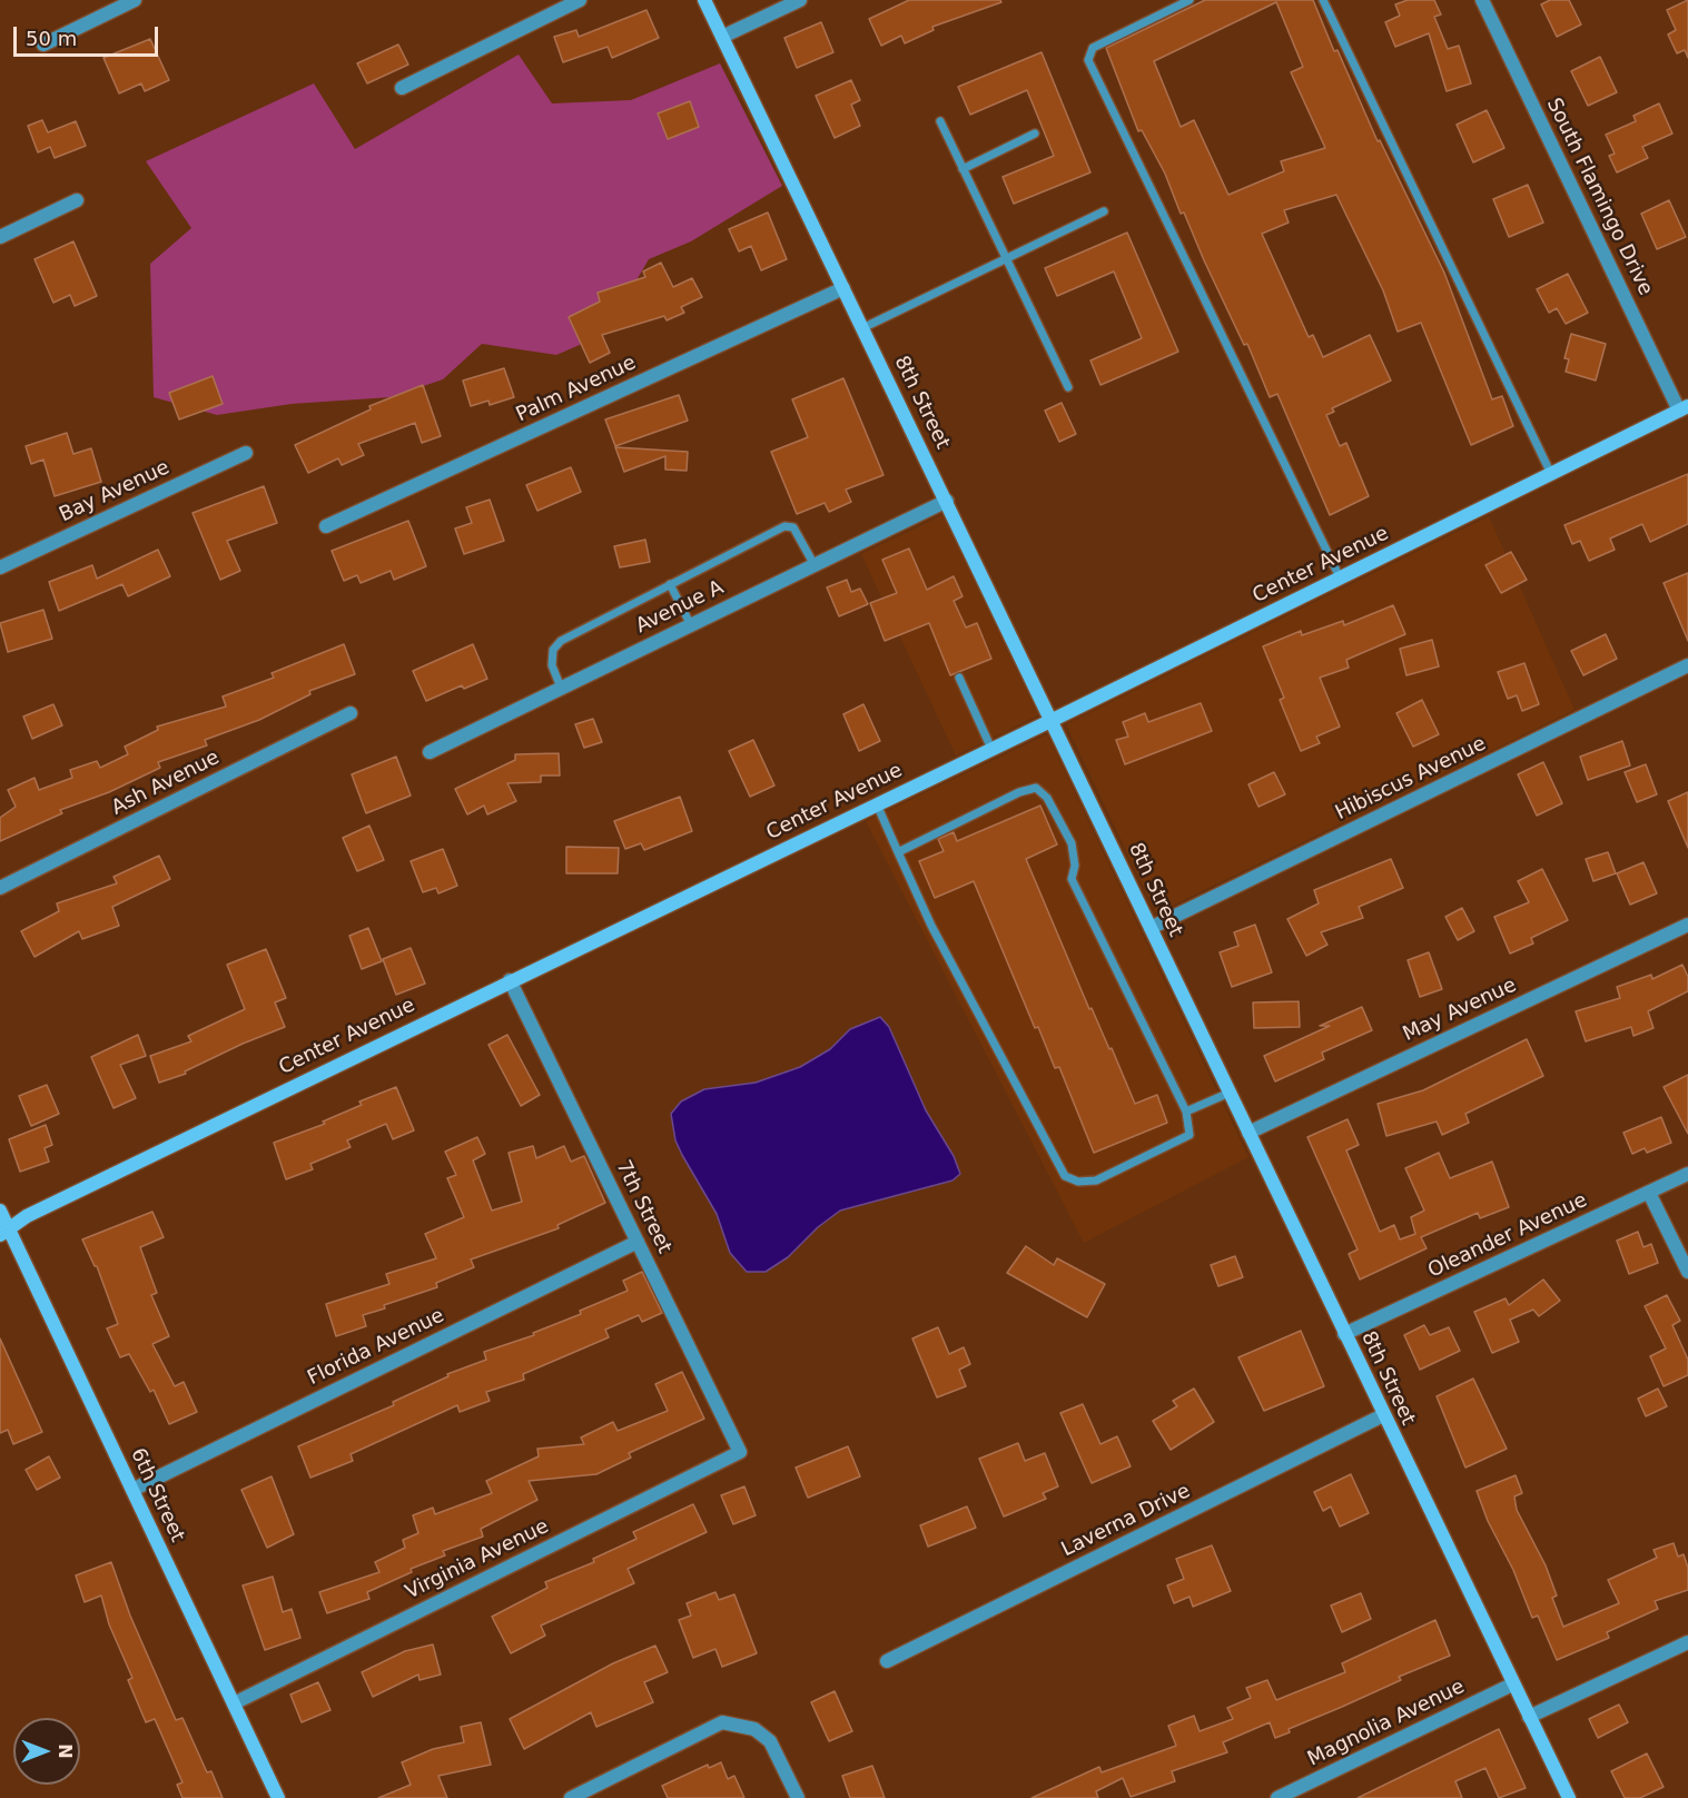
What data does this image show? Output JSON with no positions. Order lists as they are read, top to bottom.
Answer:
{
  "streets": {
    "street": [
      "South Flamingo Drive",
      "Palm Avenue",
      "8th Street",
      "Bay Avenue",
      "Center Avenue",
      "Avenue A",
      "Hibiscus Avenue",
      "Ash Avenue",
      "May Avenue",
      "7th Street",
      "Oleander Avenue",
      "Florida Avenue",
      "6th Street",
      "Laverna Drive",
      "Virginia Avenue",
      "Magnolia Avenue"
    ]
  },
  "crossings": [
    ["South Flamingo Drive", "Center Avenue"],
    ["Palm Avenue", "8th Street"],
    ["8th Street", "Center Avenue"],
    ["8th Street", "Avenue A"],
    ["8th Street", "Hibiscus Avenue"],
    ["8th Street", "May Avenue"],
    ["8th Street", "Oleander Avenue"],
    ["8th Street", "Laverna Drive"],
    ["8th Street", "Magnolia Avenue"],
    ["Center Avenue", "7th Street"],
    ["Center Avenue", "6th Street"],
    ["7th Street", "Florida Avenue"],
    ["7th Street", "Virginia Avenue"],
    ["Florida Avenue", "6th Street"],
    ["6th Street", "Virginia Avenue"]
  ],
  "scale_bar": "50 m",
  "north": "right"
}
